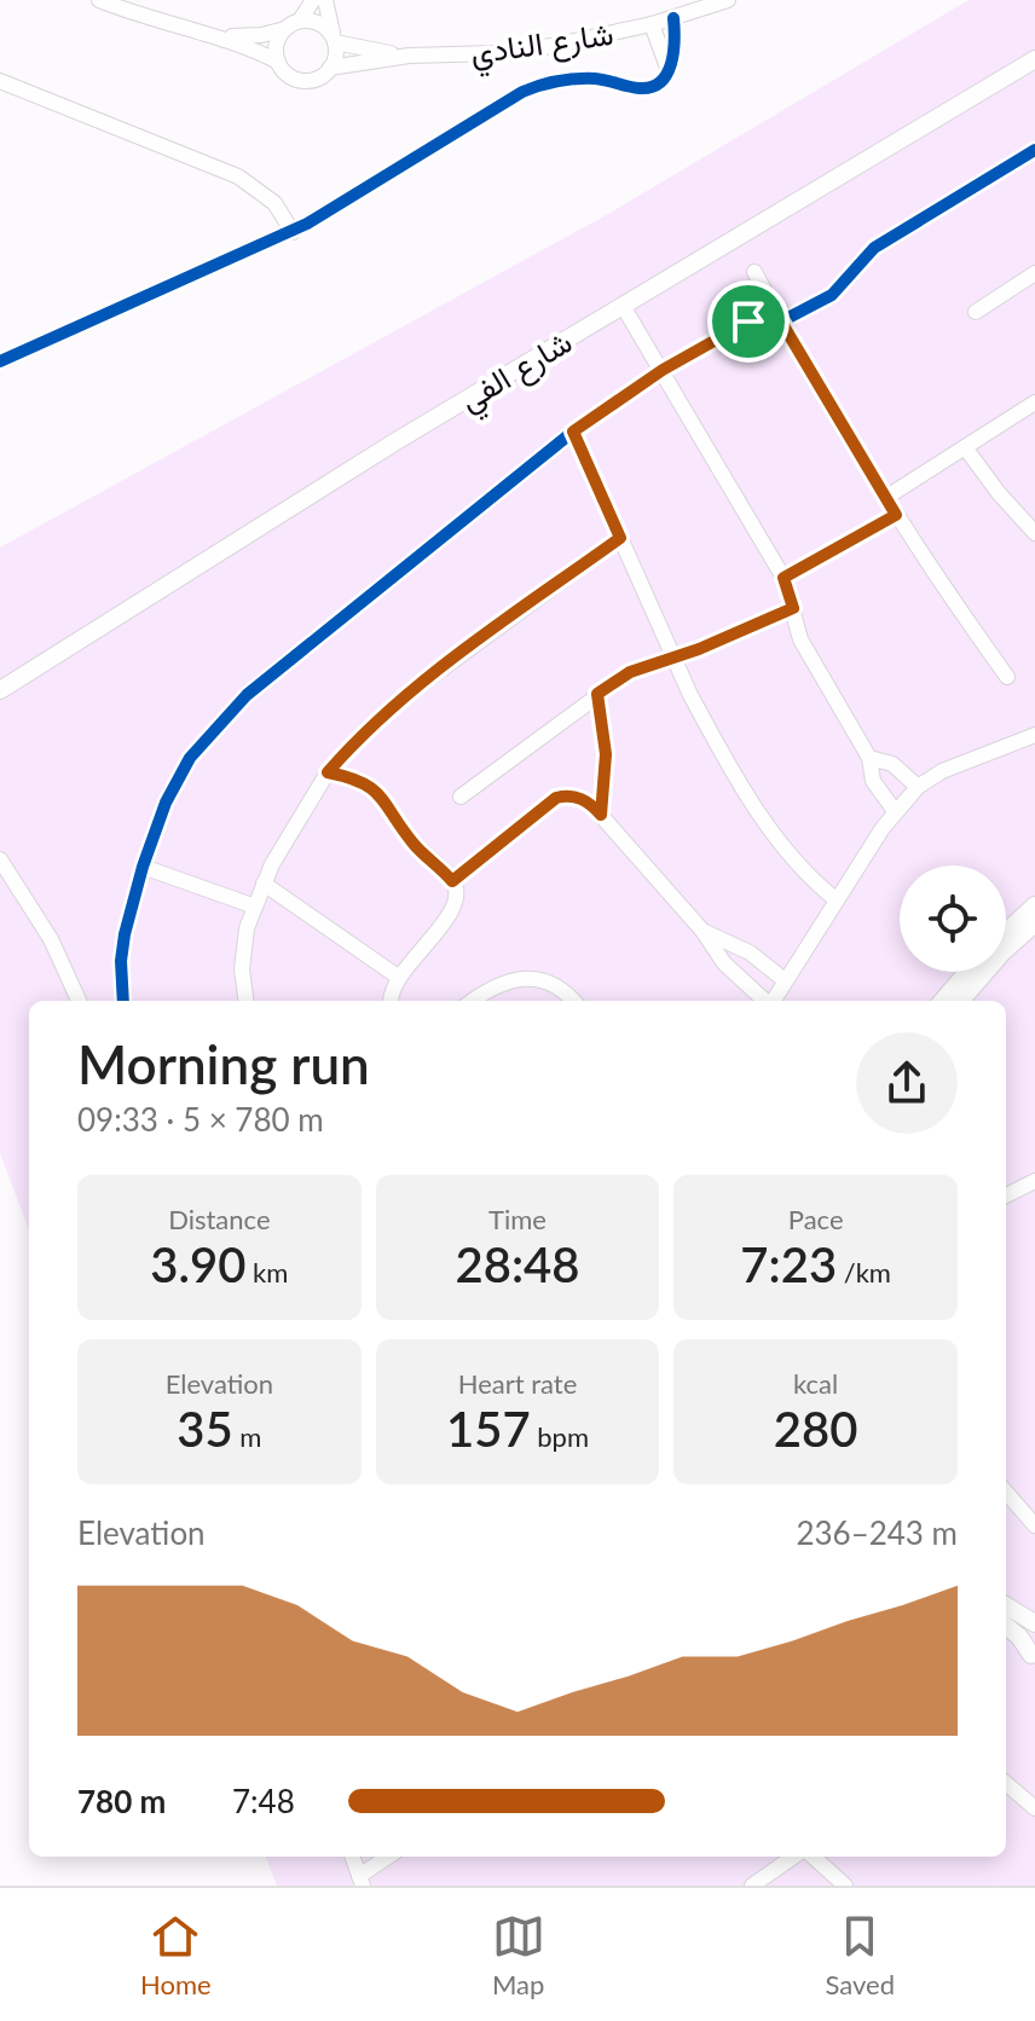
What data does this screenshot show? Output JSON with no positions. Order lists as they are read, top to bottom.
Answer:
{
  "streets": {
    "street": ["شارع النادي", "شارع الفي"]
  },
  "page": {
    "heading": ["Morning run", "09:33 · 5 × 780 m"],
    "stats": [
      ["Distance", "3.90 km"],
      ["Time", "28:48"],
      ["Pace", "7:23 /km"],
      ["Elevation", "35 m"],
      ["Heart rate", "157 bpm"],
      ["kcal", "280"]
    ],
    "chart": ["Elevation", "236–243 m"],
    "list": [
      {
        "name": "780 m",
        "note": "7:48"
      }
    ],
    "tabs": ["Home", "Map", "Saved"]
  }
}
